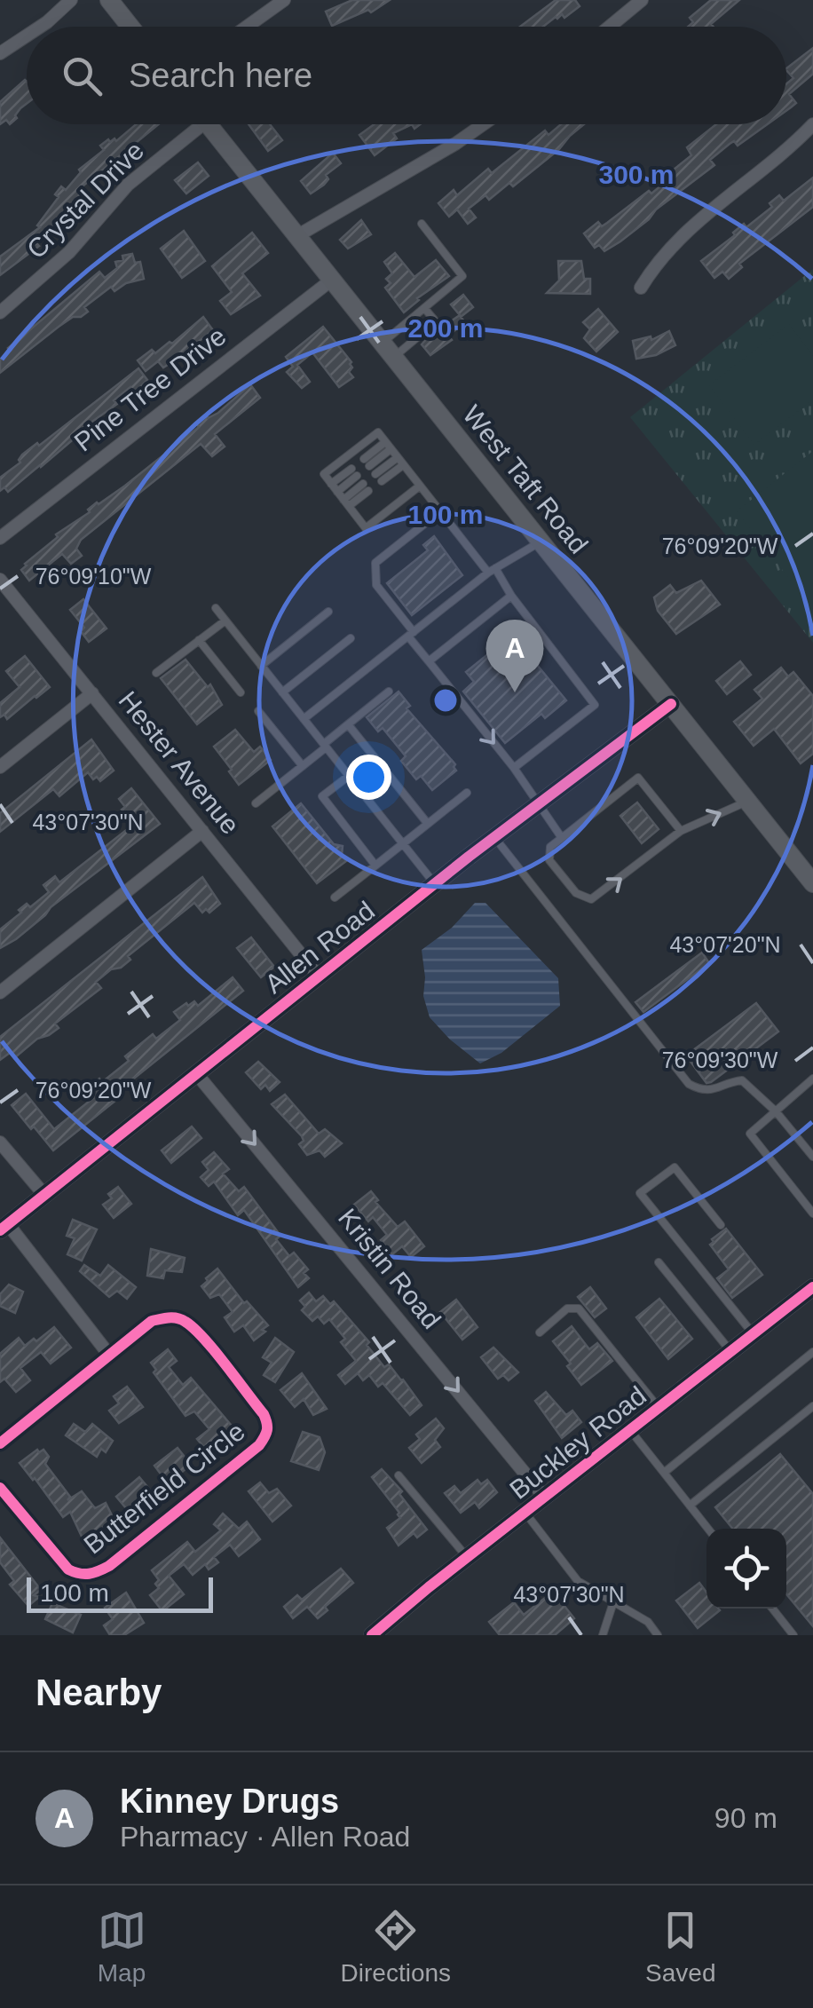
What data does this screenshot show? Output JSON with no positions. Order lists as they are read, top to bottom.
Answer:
{
  "streets": {
    "main road": ["West Taft Road"],
    "street": [
      "Crystal Drive",
      "Pine Tree Drive",
      "Hester Avenue",
      "Allen Road",
      "Kristin Road",
      "Buckley Road",
      "Butterfield Circle"
    ]
  },
  "crossings": [
    ["Pine Tree Drive", "West Taft Road"],
    ["West Taft Road", "Allen Road"],
    ["Hester Avenue", "Allen Road"],
    ["Allen Road", "Kristin Road"],
    ["Kristin Road", "Buckley Road"]
  ],
  "one_way": ["Kristin Road"],
  "scale_bar": "100 m",
  "page": {
    "search": "Search here",
    "pins": "A",
    "scale": "100 m",
    "heading": "Nearby",
    "list": [
      {
        "mark": "A",
        "name": "Kinney Drugs",
        "note": "Pharmacy · Allen Road",
        "value": "90 m"
      }
    ],
    "nav": ["Map", "Directions", "Saved"]
  },
  "coordinates": [
    "76°09'20\"W",
    "76°09'10\"W",
    "43°07'30\"N",
    "43°07'20\"N",
    "76°09'30\"W"
  ],
  "rings": ["300 m", "200 m", "100 m"]
}
